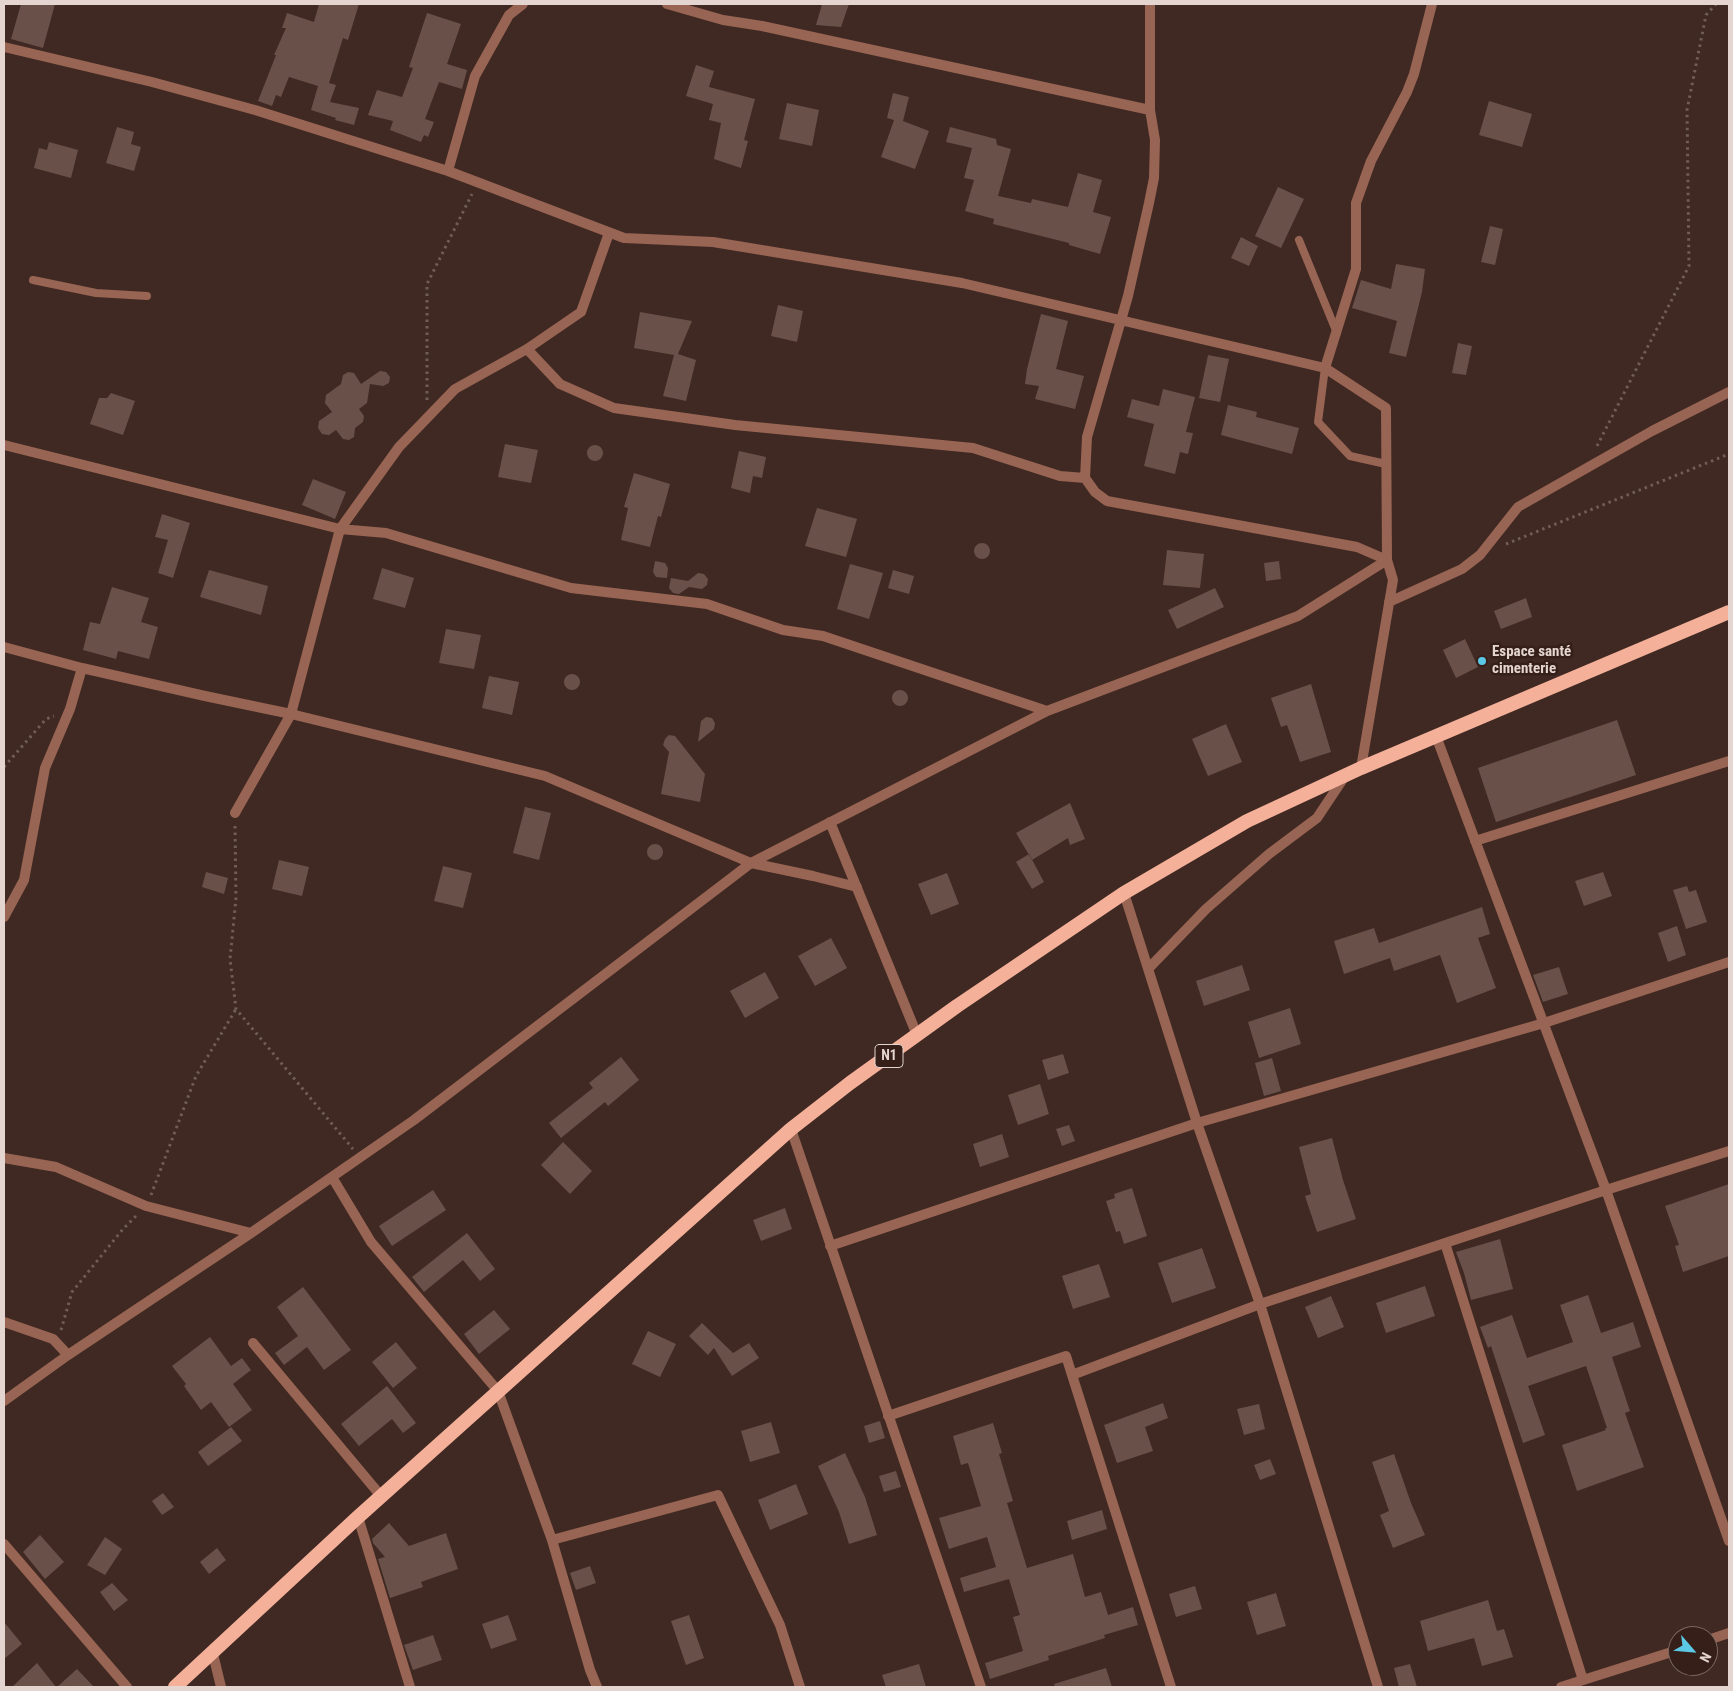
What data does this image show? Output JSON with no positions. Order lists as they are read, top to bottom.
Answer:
{
  "streets": {
    "highway": ["N1"]
  },
  "places": ["Espace santé cimenterie"],
  "north": "bottom right"
}
